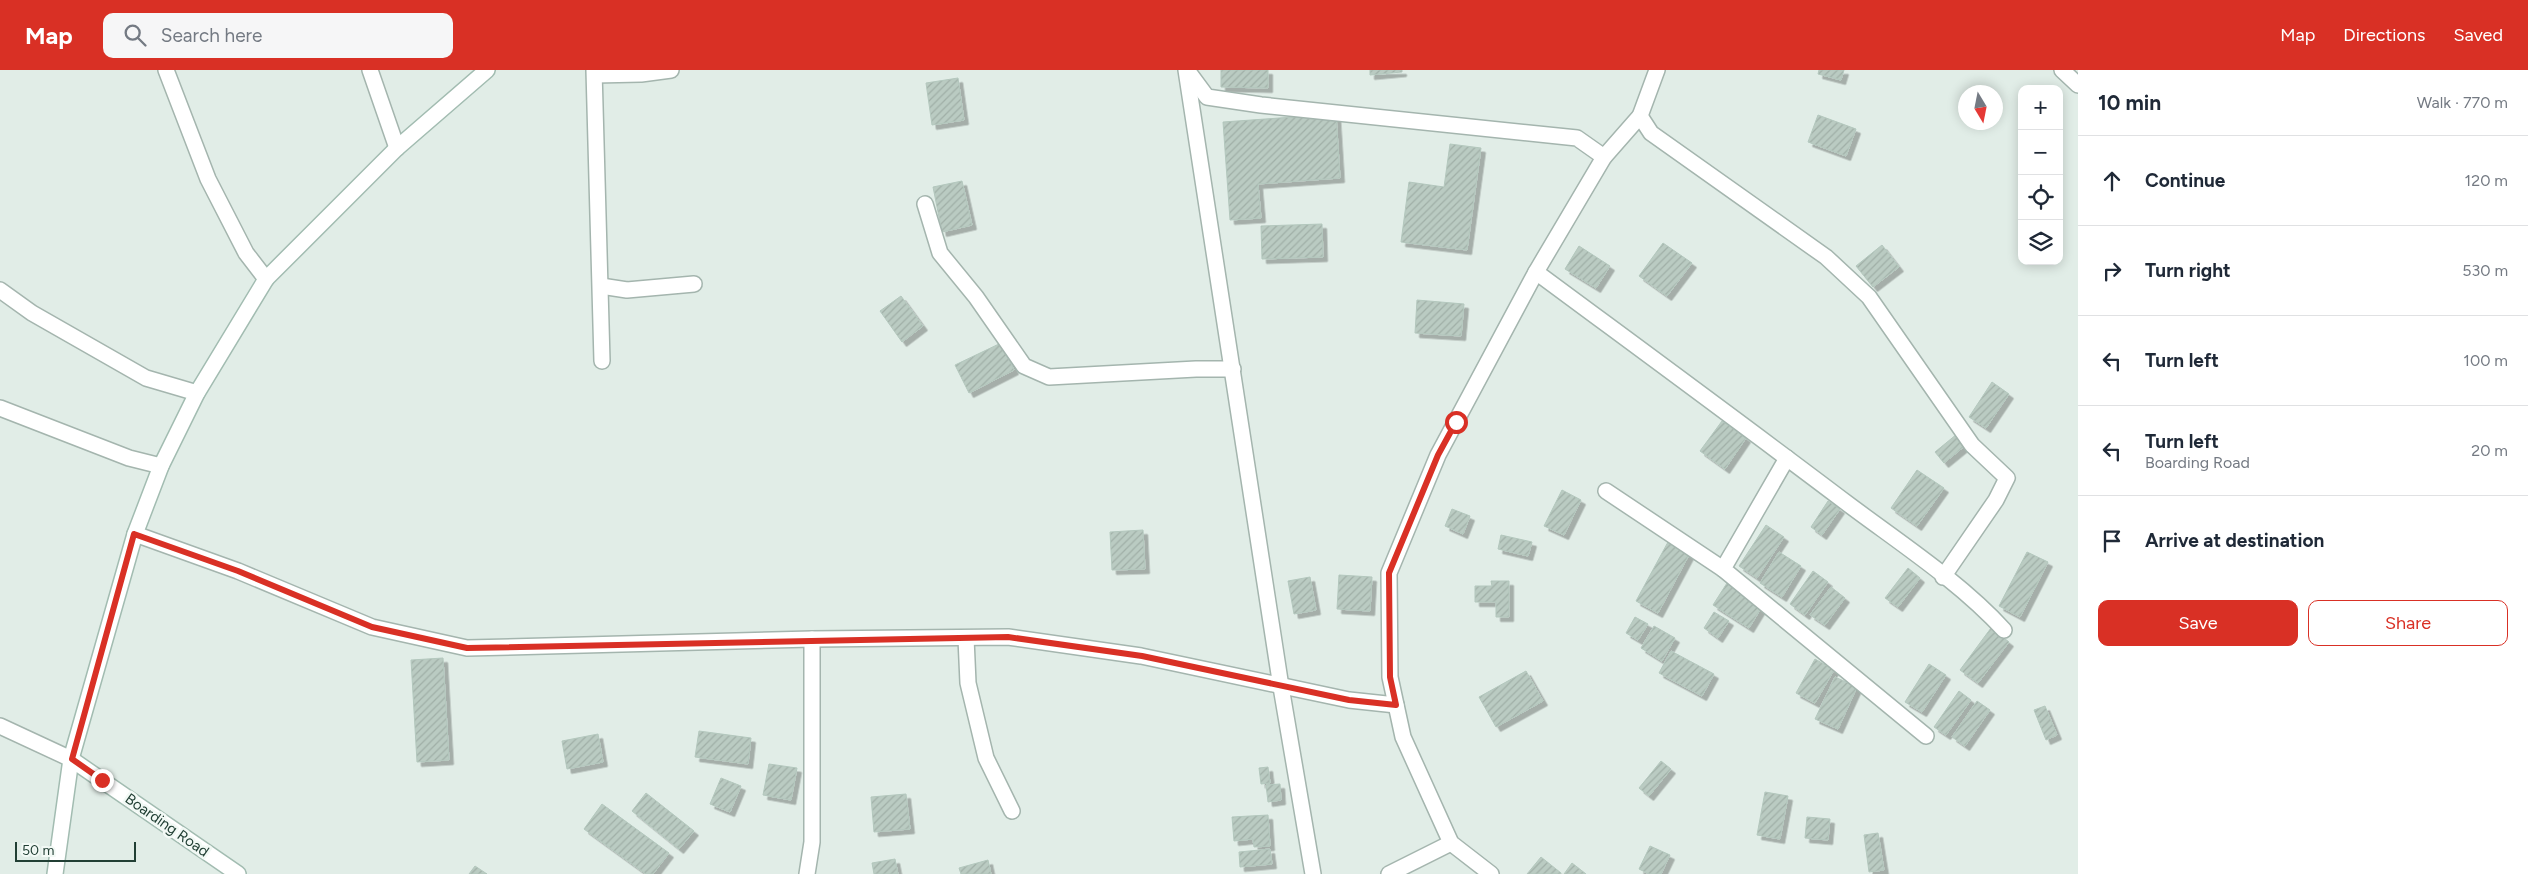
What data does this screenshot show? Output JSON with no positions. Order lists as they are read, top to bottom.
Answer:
{
  "streets": {
    "street": ["Boarding Road"]
  },
  "scale_bar": "50 m",
  "north": "bottom",
  "page": {
    "header": "Map",
    "search": "Search here",
    "nav": ["Map", "Directions", "Saved"],
    "heading": ["10 min", "Walk · 770 m"],
    "map_buttons": ["+", "−"],
    "list": [
      ["Continue", "120 m"],
      ["Turn right", "530 m"],
      ["Turn left", "100 m"],
      ["Turn left", "Boarding Road", "20 m"],
      "Arrive at destination"
    ],
    "buttons": ["Save", "Share"],
    "scale": "50 m"
  }
}
